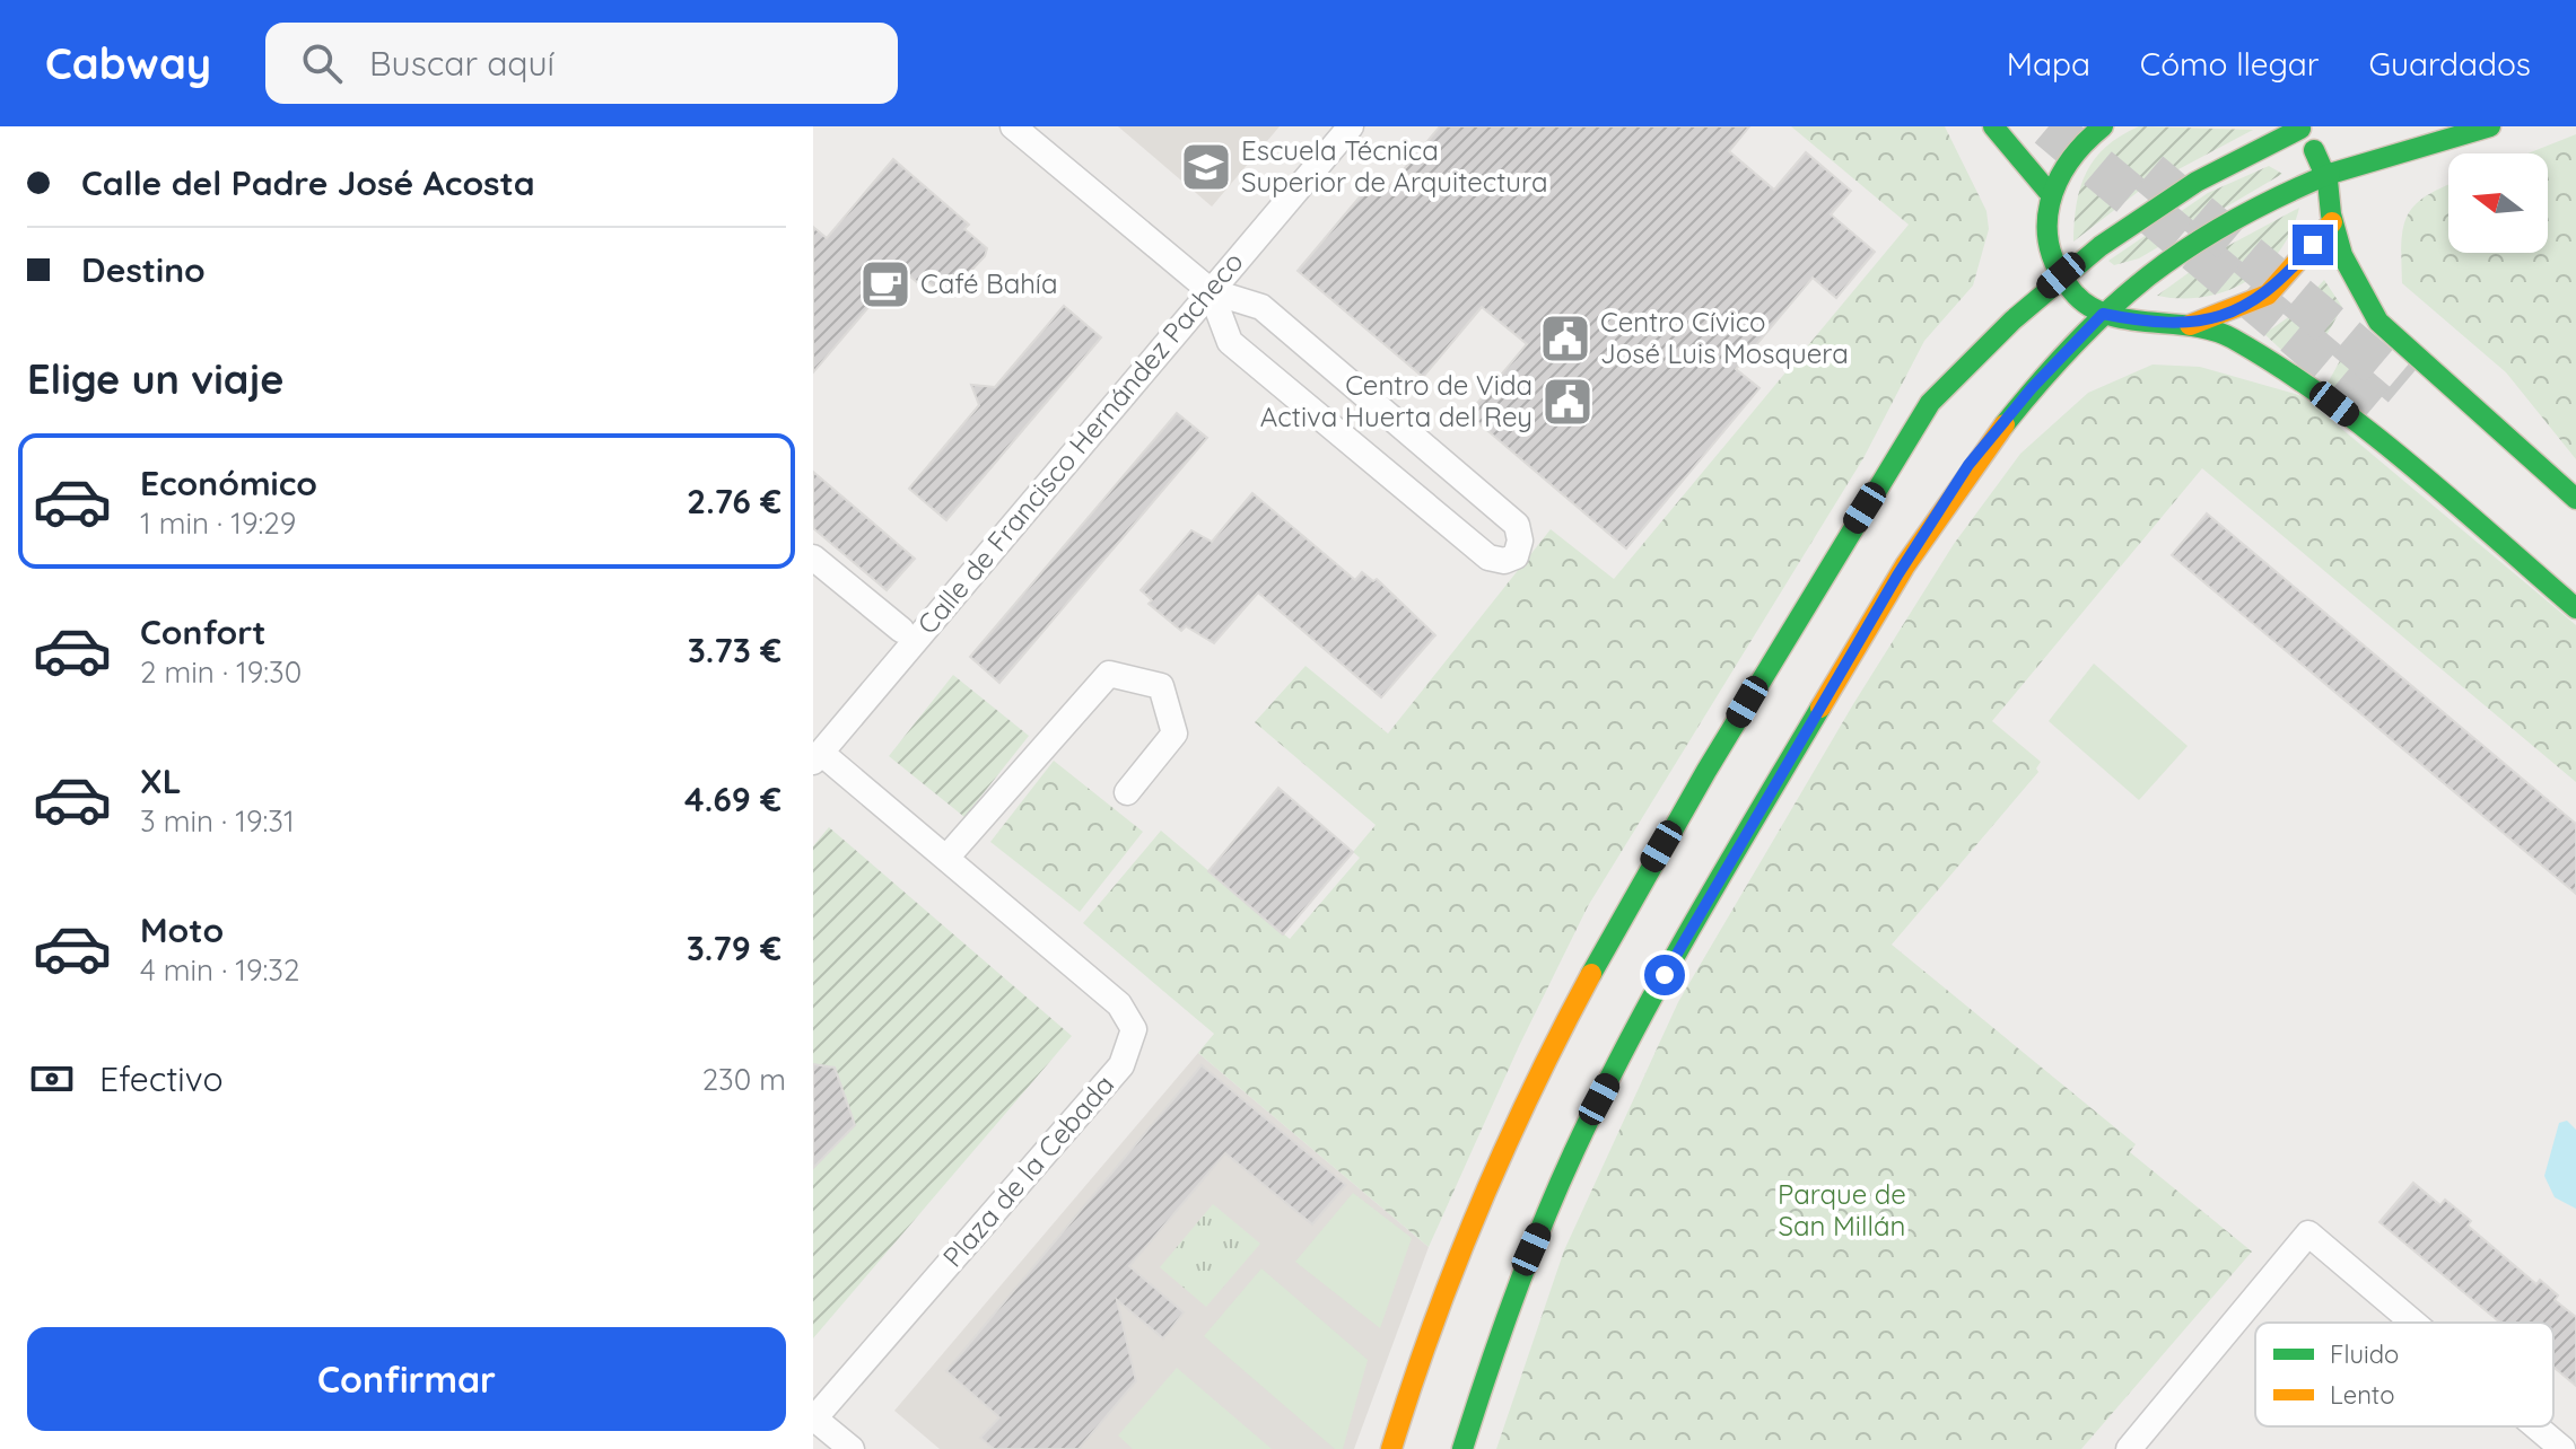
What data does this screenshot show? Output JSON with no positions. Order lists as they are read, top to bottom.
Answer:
{
  "streets": {
    "street": ["Calle de Francisco Hernández Pacheco", "Plaza de la Cebada"]
  },
  "crossings": [
    ["Calle de Francisco Hernández Pacheco", "Plaza de la Cebada"]
  ],
  "parks": ["Parque de San Millán"],
  "places": {
    "school or university": ["Escuela Técnica Superior de Arquitectura"],
    "cafe": ["Café Bahía"],
    "public building": ["Centro Cívico José Luis Mosquera", "Centro de Vida Activa Huerta del Rey"]
  },
  "legend": ["Fluido", "Lento"],
  "north": "left",
  "page": {
    "header": "Cabway",
    "search": "Buscar aquí",
    "nav": ["Mapa", "Cómo llegar", "Guardados"],
    "banner": ["Calle del Padre José Acosta", "Destino"],
    "heading": "Elige un viaje",
    "list": [
      {
        "name": "Económico",
        "note": "1 min · 19:29",
        "value": "2.76 €"
      },
      {
        "name": "Confort",
        "note": "2 min · 19:30",
        "value": "3.73 €"
      },
      {
        "name": "XL",
        "note": "3 min · 19:31",
        "value": "4.69 €"
      },
      {
        "name": "Moto",
        "note": "4 min · 19:32",
        "value": "3.79 €"
      }
    ],
    "pay": ["Efectivo", "230 m"],
    "buttons": "Confirmar"
  }
}
